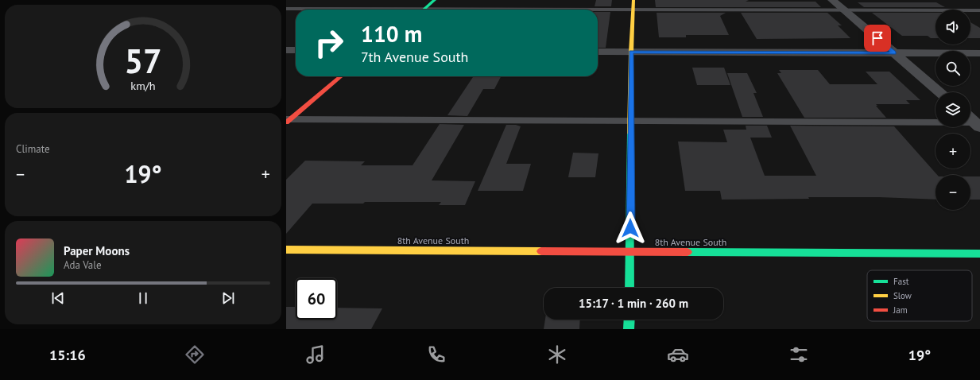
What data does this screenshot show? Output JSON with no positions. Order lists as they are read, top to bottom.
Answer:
{
  "streets": {
    "main road": ["8th Avenue South"]
  },
  "legend": ["Fast", "Slow", "Jam"],
  "page": {
    "map_buttons": ["+", "−"],
    "turn": ["110 m", "7th Avenue South"],
    "tile": "Climate",
    "heat": ["−", "19°", "+"],
    "song": ["Paper Moons", "Ada Vale"],
    "limit": "60",
    "trip": "15:17 · 1 min · 260 m",
    "tabs": ["15:16", "19°"],
    "gauge": ["57", "km/h"]
  }
}
